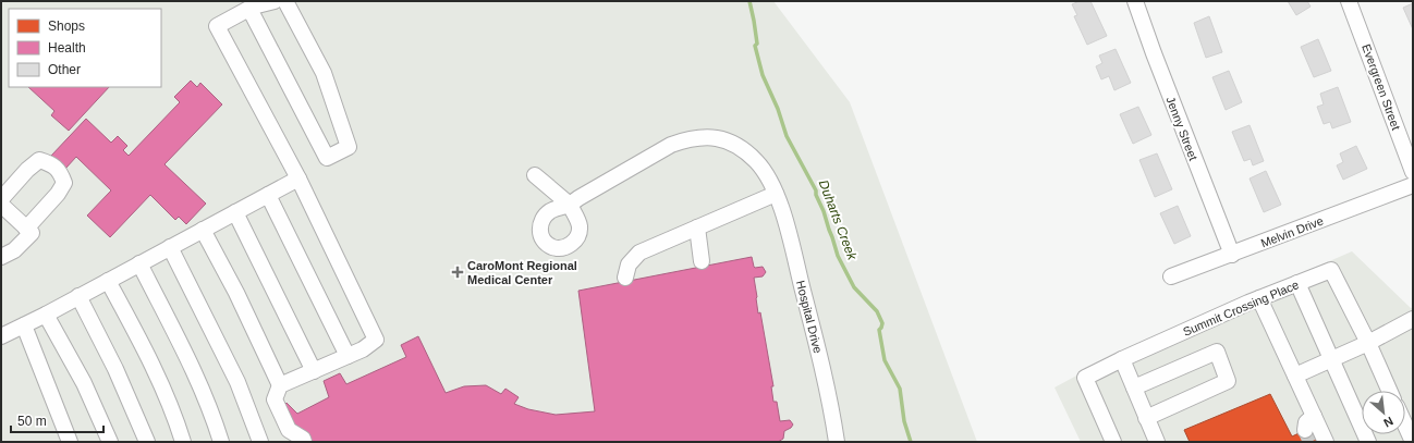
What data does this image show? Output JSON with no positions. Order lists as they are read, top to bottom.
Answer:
{
  "streets": {
    "street": [
      "Evergreen Street",
      "Jenny Street",
      "Melvin Drive",
      "Summit Crossing Place",
      "Hospital Drive"
    ]
  },
  "crossings": [
    ["Jenny Street", "Melvin Drive"]
  ],
  "water": ["Duharts Creek"],
  "places": {
    "health": ["CaroMont Regional Medical Center"]
  },
  "legend": ["Shops", "Health", "Other"],
  "scale_bar": "50 m",
  "north": "bottom right"
}
